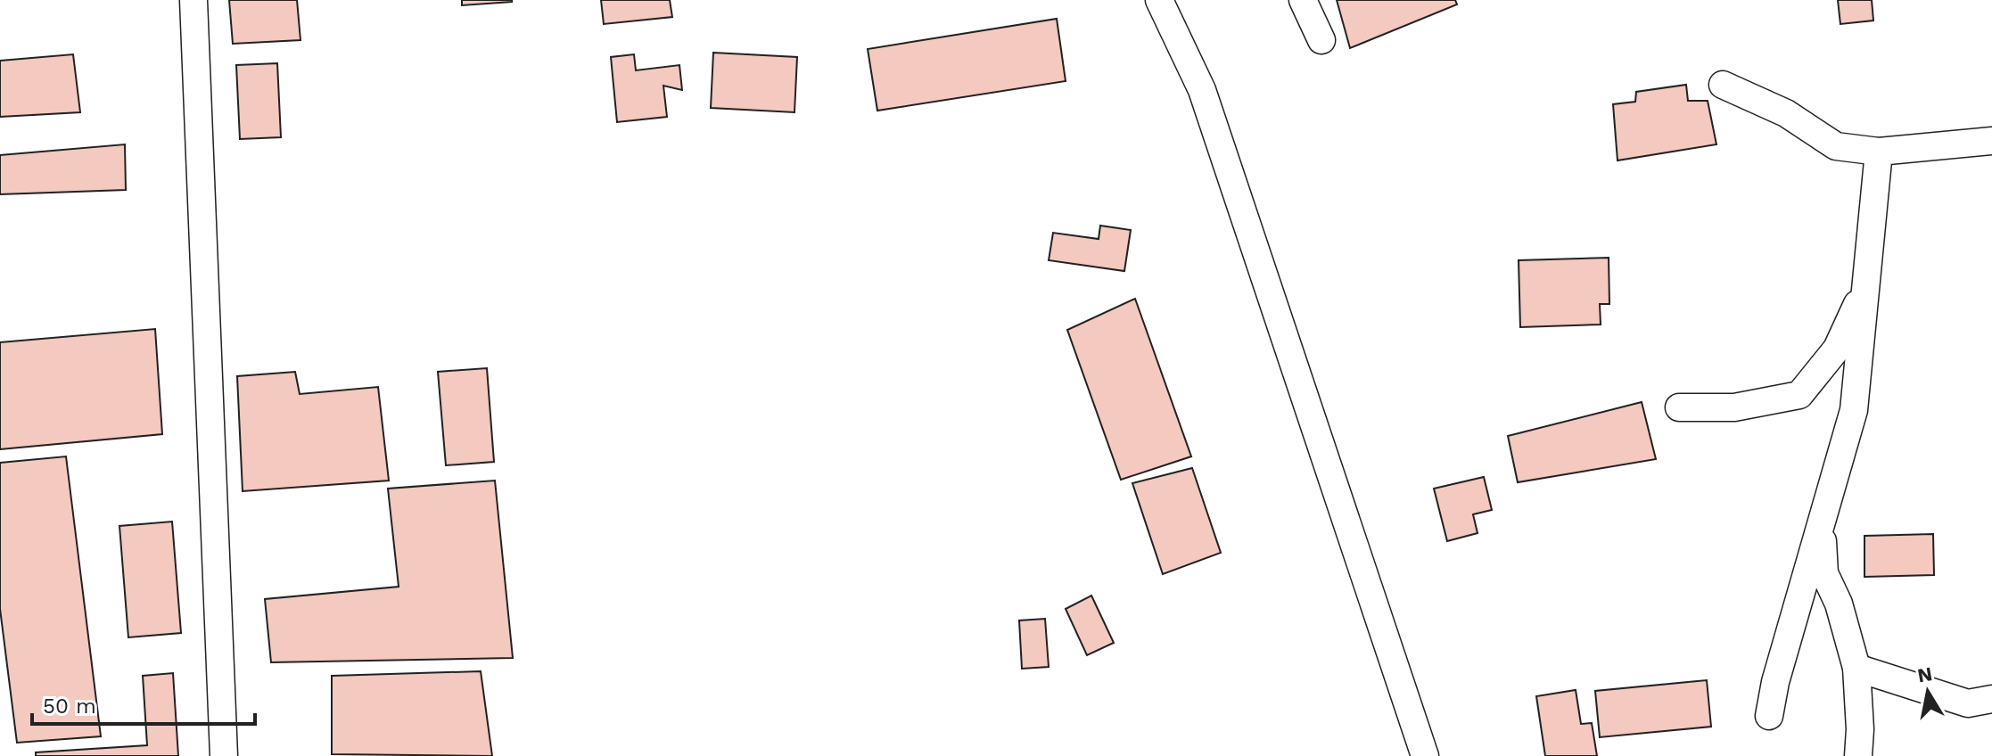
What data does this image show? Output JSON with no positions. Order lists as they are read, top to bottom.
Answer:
{
  "scale_bar": "50 m",
  "north": "top"
}
